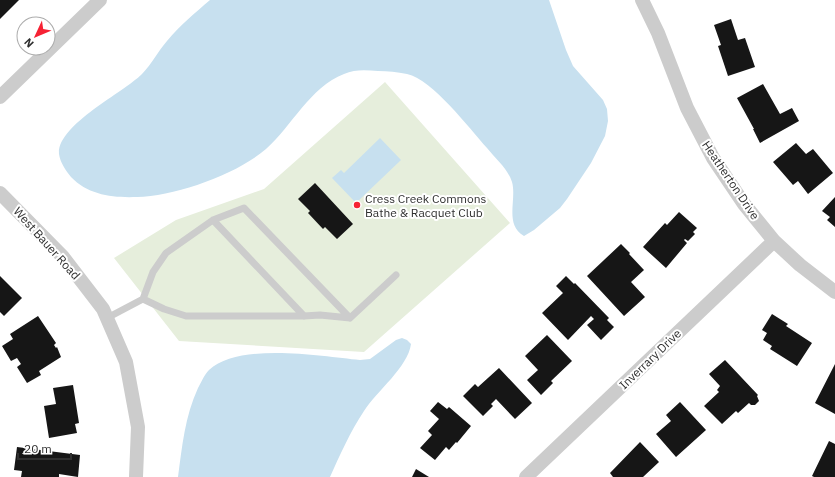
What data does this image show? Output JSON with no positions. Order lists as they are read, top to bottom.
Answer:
{
  "streets": {
    "street": ["Heatherton Drive", "West Bauer Road", "Inverrary Drive"]
  },
  "crossings": [
    ["Heatherton Drive", "Inverrary Drive"]
  ],
  "places": ["Cress Creek Commons Bathe & Racquet Club"],
  "scale_bar": "20 m",
  "north": "bottom left"
}
